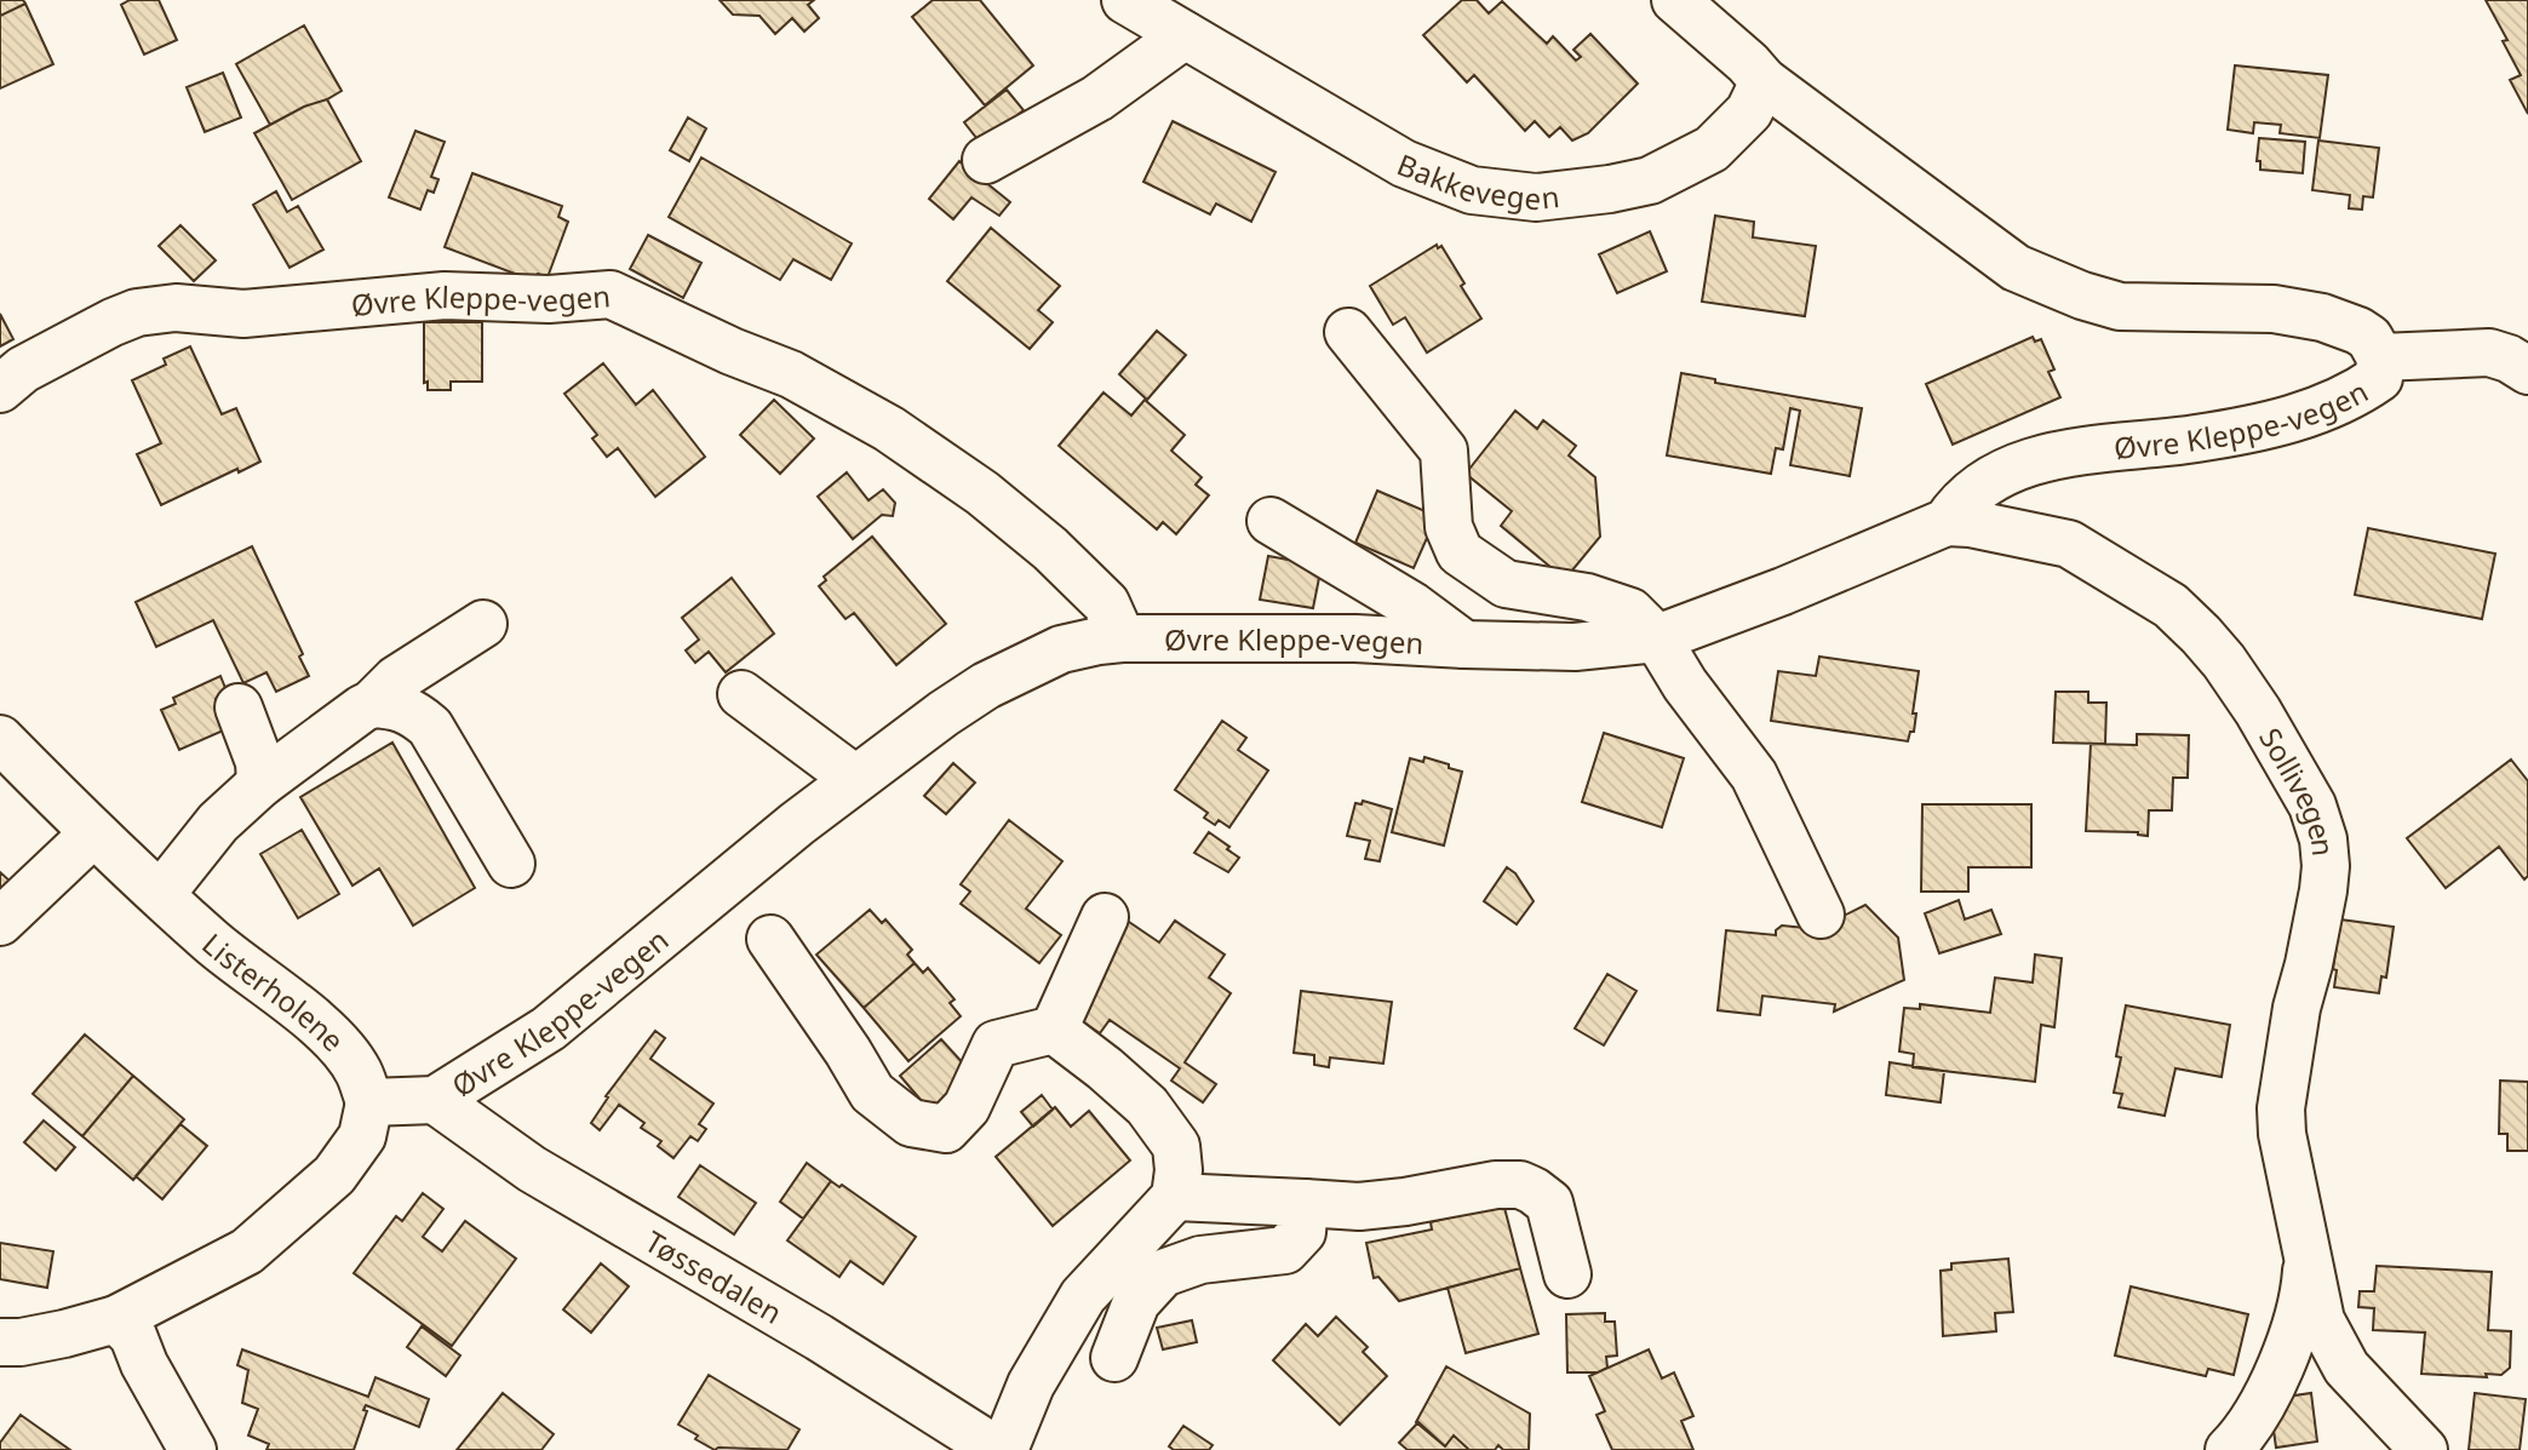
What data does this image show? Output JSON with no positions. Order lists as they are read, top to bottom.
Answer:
{
  "streets": {
    "street": [
      "Bakkevegen",
      "Øvre Kleppe-vegen",
      "Sollivegen",
      "Listerholene",
      "Tøssedalen"
    ]
  },
  "crossings": [
    ["Bakkevegen", "Øvre Kleppe-vegen"],
    ["Øvre Kleppe-vegen", "Sollivegen"],
    ["Øvre Kleppe-vegen", "Listerholene"],
    ["Øvre Kleppe-vegen", "Tøssedalen"]
  ]
}
